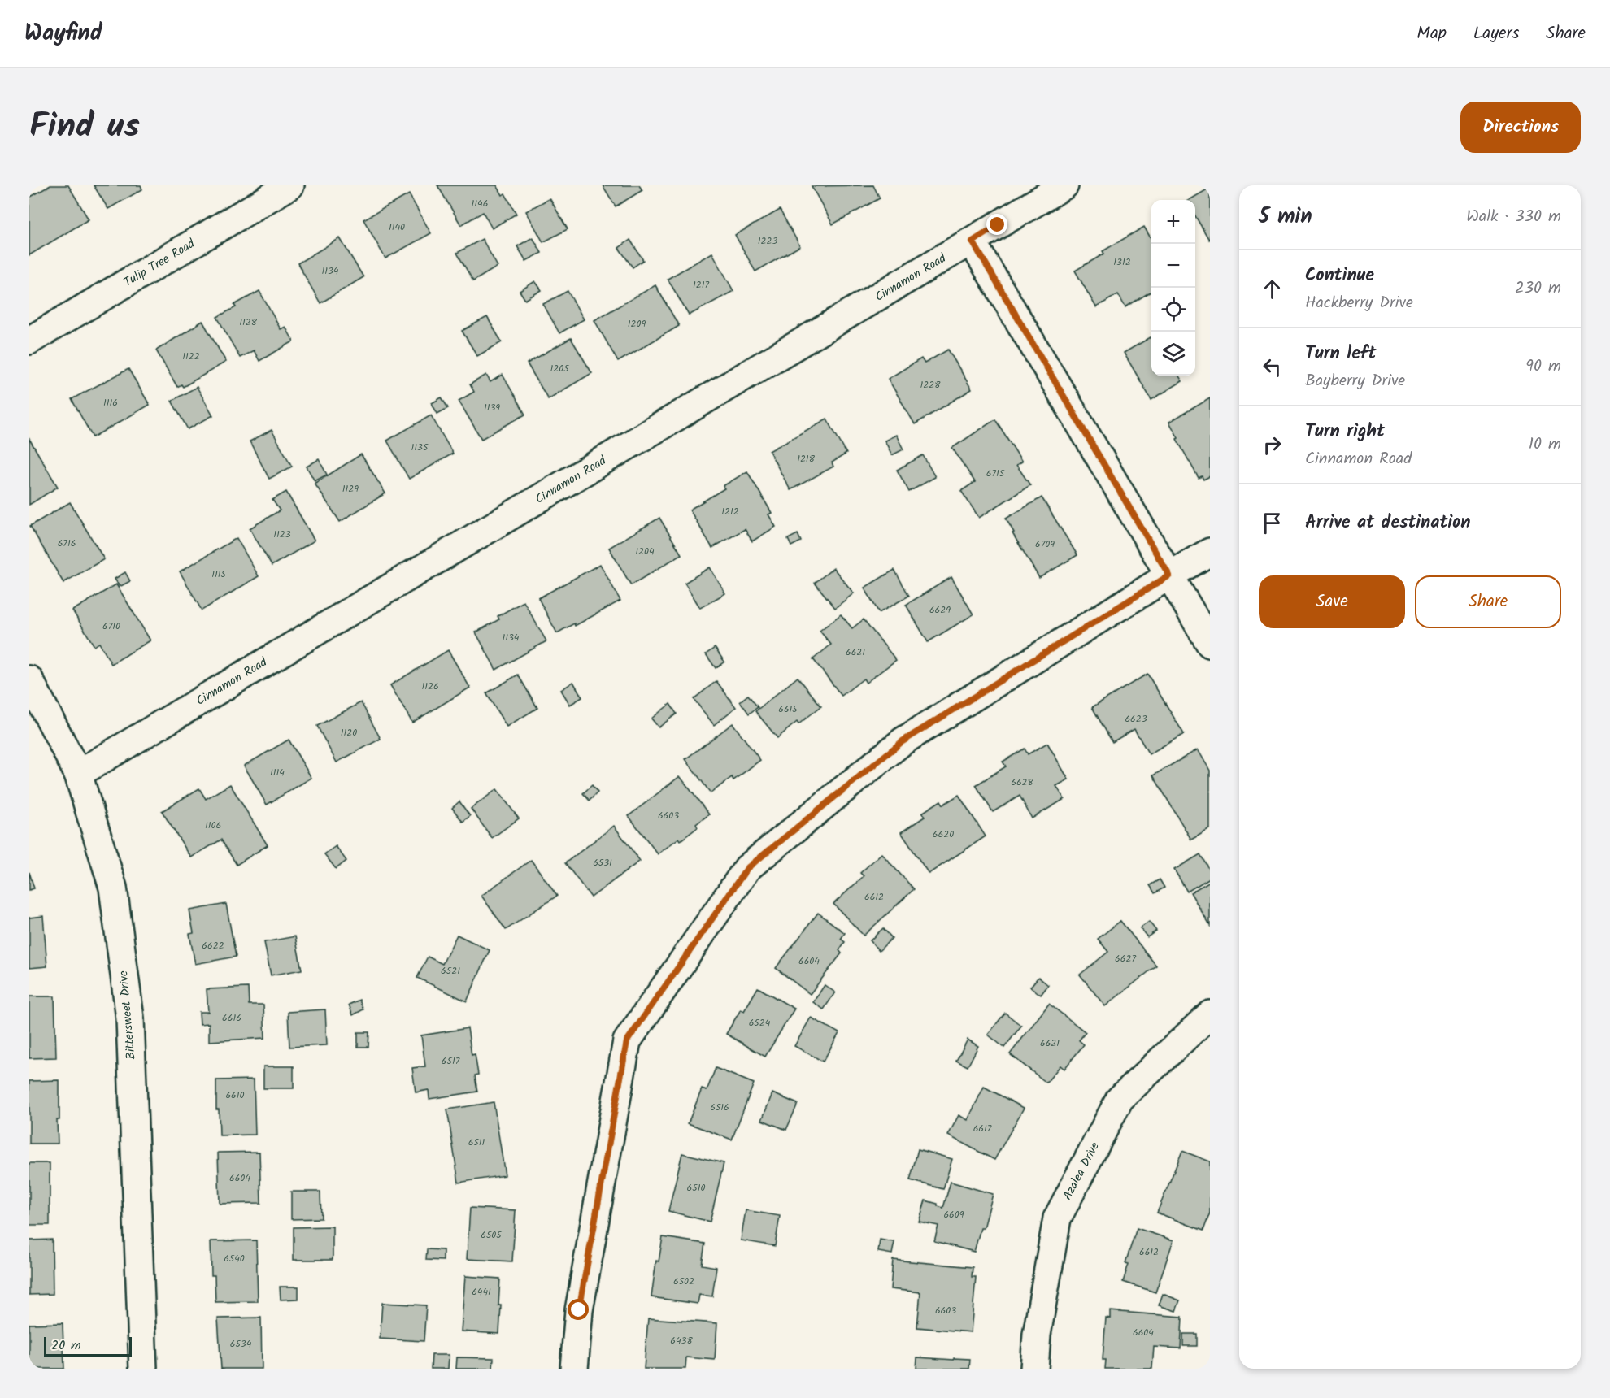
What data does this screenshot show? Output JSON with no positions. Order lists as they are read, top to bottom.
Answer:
{
  "streets": {
    "street": [
      "Tulip Tree Road",
      "Cinnamon Road",
      "Bittersweet Drive",
      "Azalea Drive"
    ]
  },
  "crossings": [
    ["Cinnamon Road", "Bittersweet Drive"]
  ],
  "house_numbers": [
    "1146",
    "1140",
    "1223",
    "1312",
    "1134",
    "1217",
    "1128",
    "1209",
    "1122",
    "1205",
    "1228",
    "1116",
    "1139",
    "1135",
    "1218",
    "6715",
    "1129",
    "1212",
    "1123",
    "6716",
    "6709",
    "1204",
    "1115",
    "6629",
    "6710",
    "1134",
    "6621",
    "1126",
    "6615",
    "6623",
    "1120",
    "1114",
    "6628",
    "6603",
    "1106",
    "6620",
    "6531",
    "6612",
    "6622",
    "6627",
    "6604",
    "6521",
    "6616",
    "6524",
    "6621",
    "6517",
    "6610",
    "6516",
    "6617",
    "6511",
    "6604",
    "6510",
    "6609",
    "6505",
    "6612",
    "6540",
    "6502",
    "6441",
    "6603",
    "6604",
    "6438",
    "6534"
  ],
  "scale_bar": "20 m",
  "page": {
    "header": "Wayfind",
    "nav": ["Map", "Layers", "Share"],
    "title": "Find us",
    "buttons": [
      "Directions",
      ["Save", "Share"]
    ],
    "heading": ["5 min", "Walk · 330 m"],
    "map_buttons": ["+", "−"],
    "list": [
      ["Continue", "Hackberry Drive", "230 m"],
      ["Turn left", "Bayberry Drive", "90 m"],
      ["Turn right", "Cinnamon Road", "10 m"],
      "Arrive at destination"
    ],
    "scale": "20 m"
  }
}
